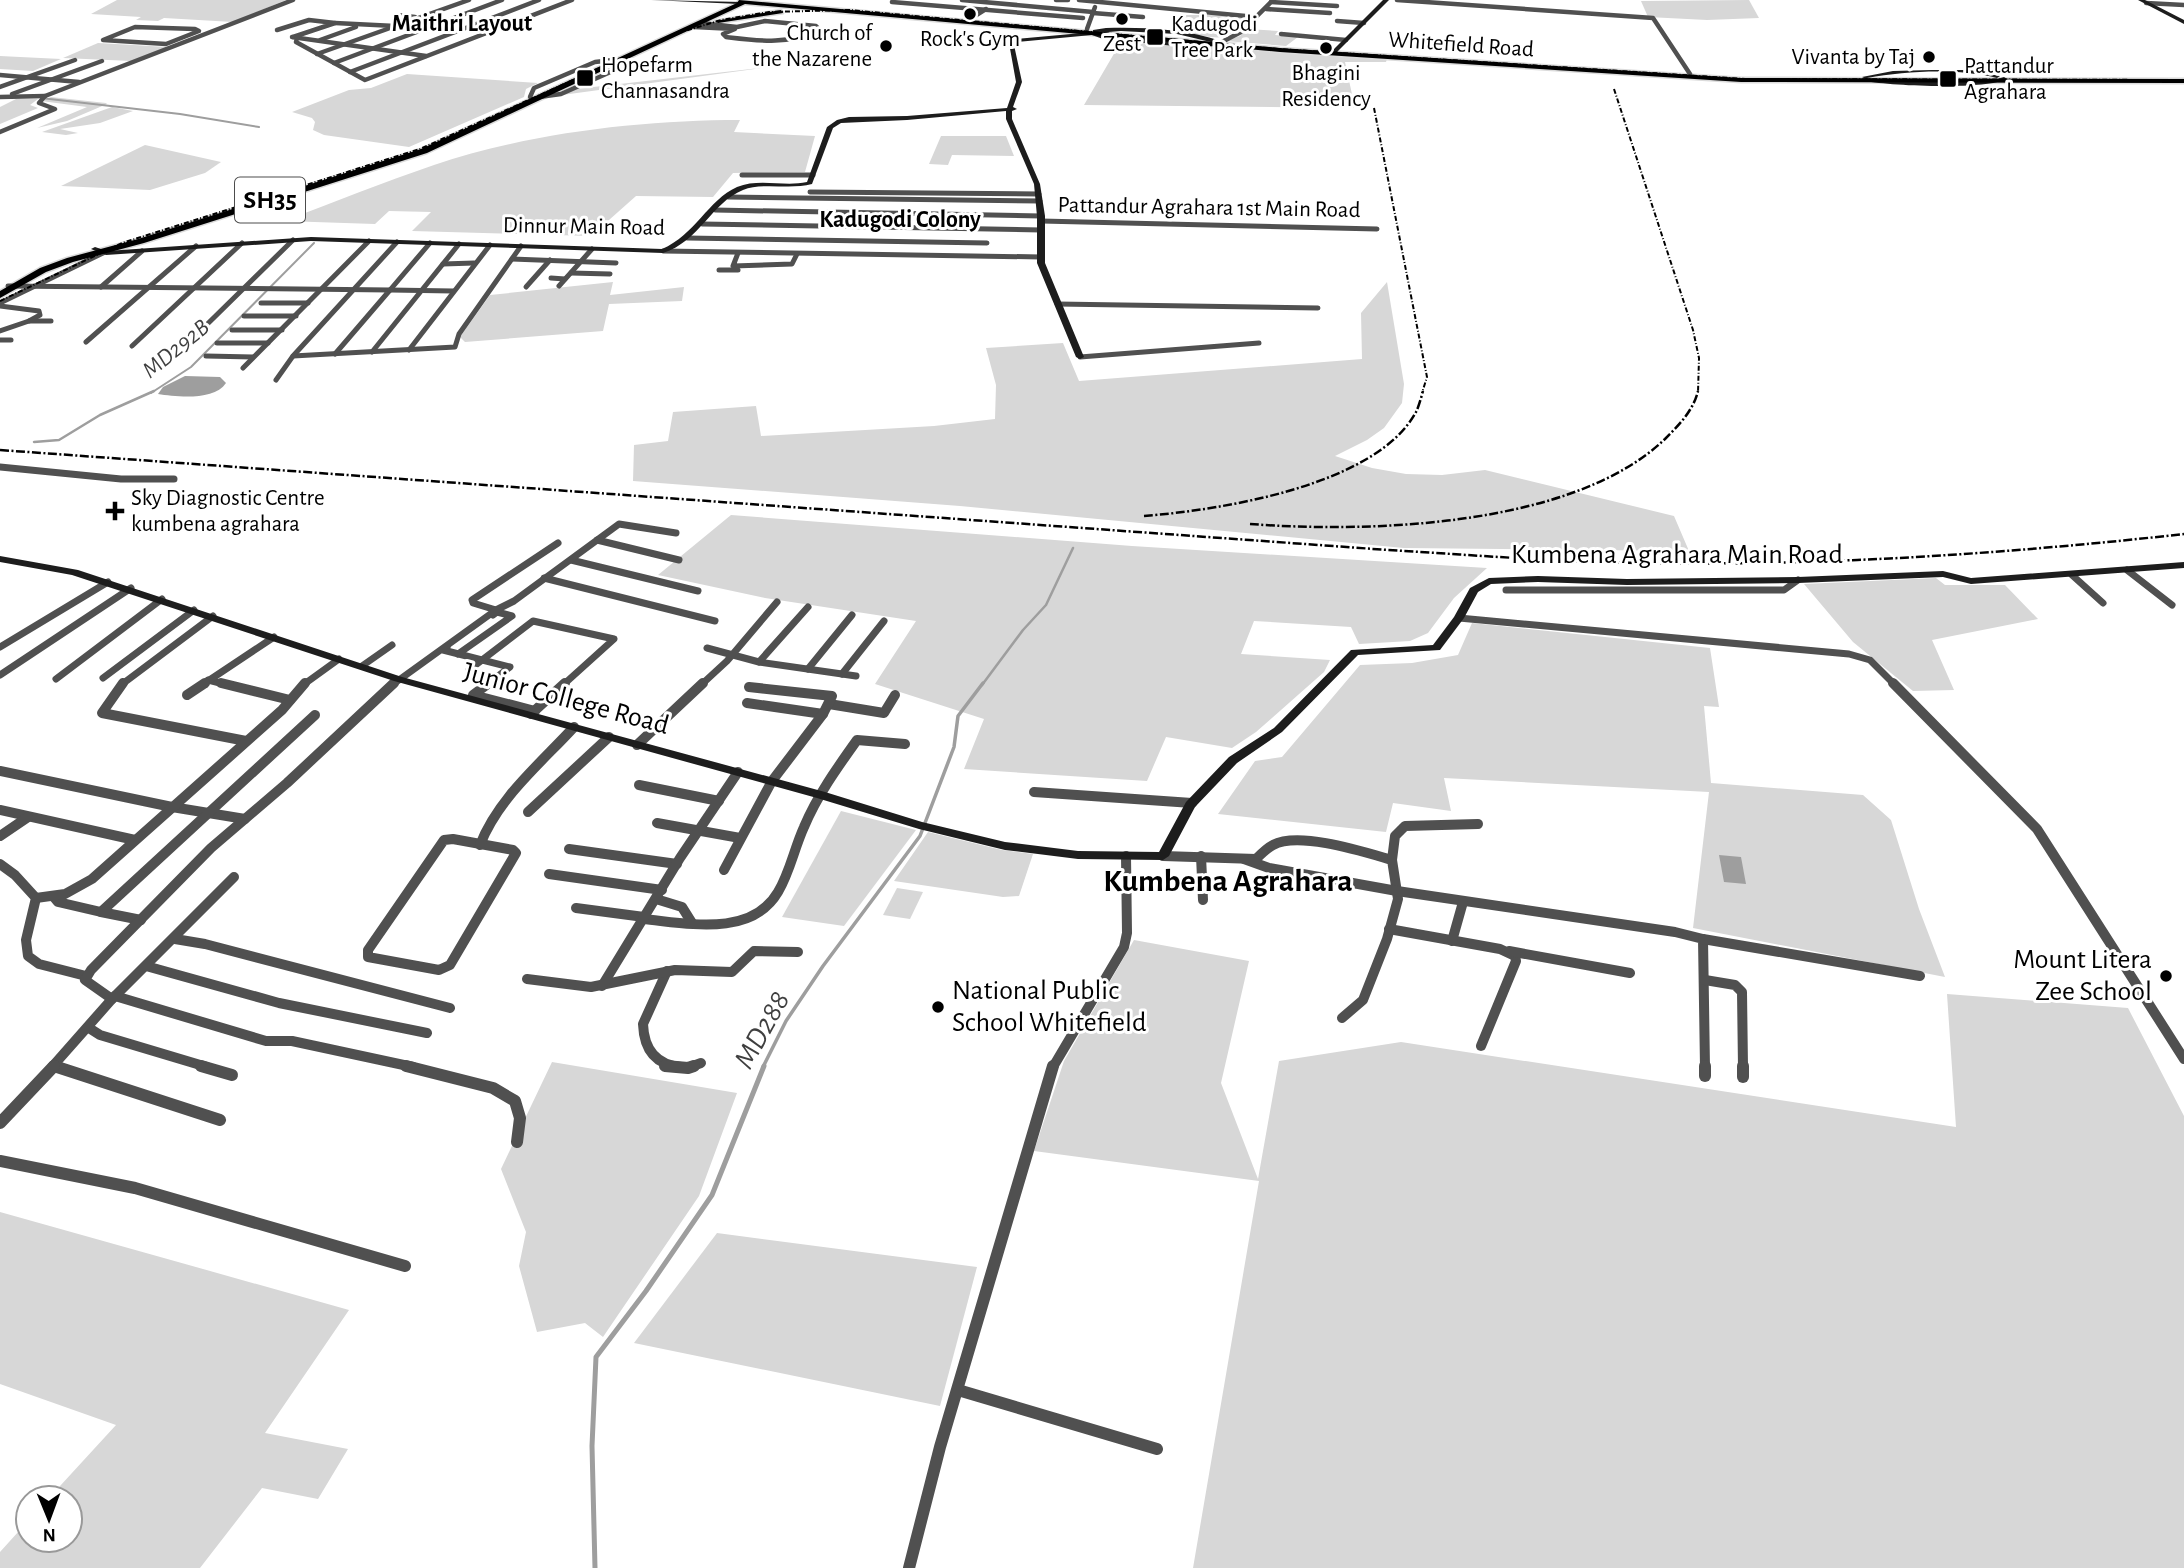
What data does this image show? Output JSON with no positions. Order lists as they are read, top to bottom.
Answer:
{
  "streets": {
    "main road": ["Whitefield Road", "SH35"],
    "street": [
      "Pattandur Agrahara 1st Main Road",
      "Dinnur Main Road",
      "Kumbena Agrahara Main Road",
      "Junior College Road"
    ]
  },
  "crossings": [
    ["Whitefield Road", "SH35"],
    ["SH35", "Dinnur Main Road"]
  ],
  "districts": ["Maithri Layout", "Kadugodi Colony", "Kumbena Agrahara"],
  "water": ["MD292B", "MD288"],
  "places": {
    "other": [
      "Rock's Gym",
      "Zest",
      "Church of the Nazarene",
      "Bhagini Residency",
      "Vivanta by Taj",
      "Mount Litera Zee School",
      "National Public School Whitefield"
    ],
    "transit": ["Kadugodi Tree Park", "Hopefarm Channasandra", "Pattandur Agrahara"],
    "health": ["Sky Diagnostic Centre kumbena agrahara"]
  },
  "north": "bottom"
}
